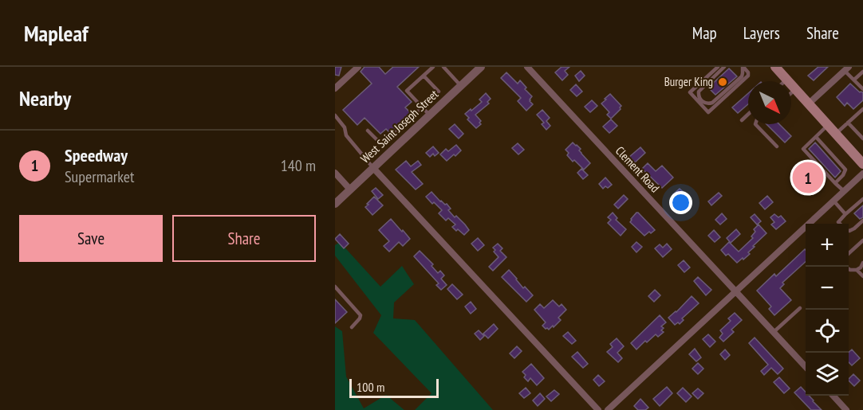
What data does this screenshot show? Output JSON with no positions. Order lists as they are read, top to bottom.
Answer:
{
  "streets": {
    "street": ["West Saint Joseph Street", "Clement Road"]
  },
  "places": ["Burger King"],
  "scale_bar": "100 m",
  "north": "bottom right",
  "page": {
    "header": "Mapleaf",
    "nav": ["Map", "Layers", "Share"],
    "heading": "Nearby",
    "list": [
      {
        "mark": "1",
        "name": "Speedway",
        "note": "Supermarket",
        "value": "140 m"
      }
    ],
    "pins": "1",
    "buttons": ["Save", "Share"],
    "map_buttons": ["+", "−"],
    "scale": "100 m"
  }
}
